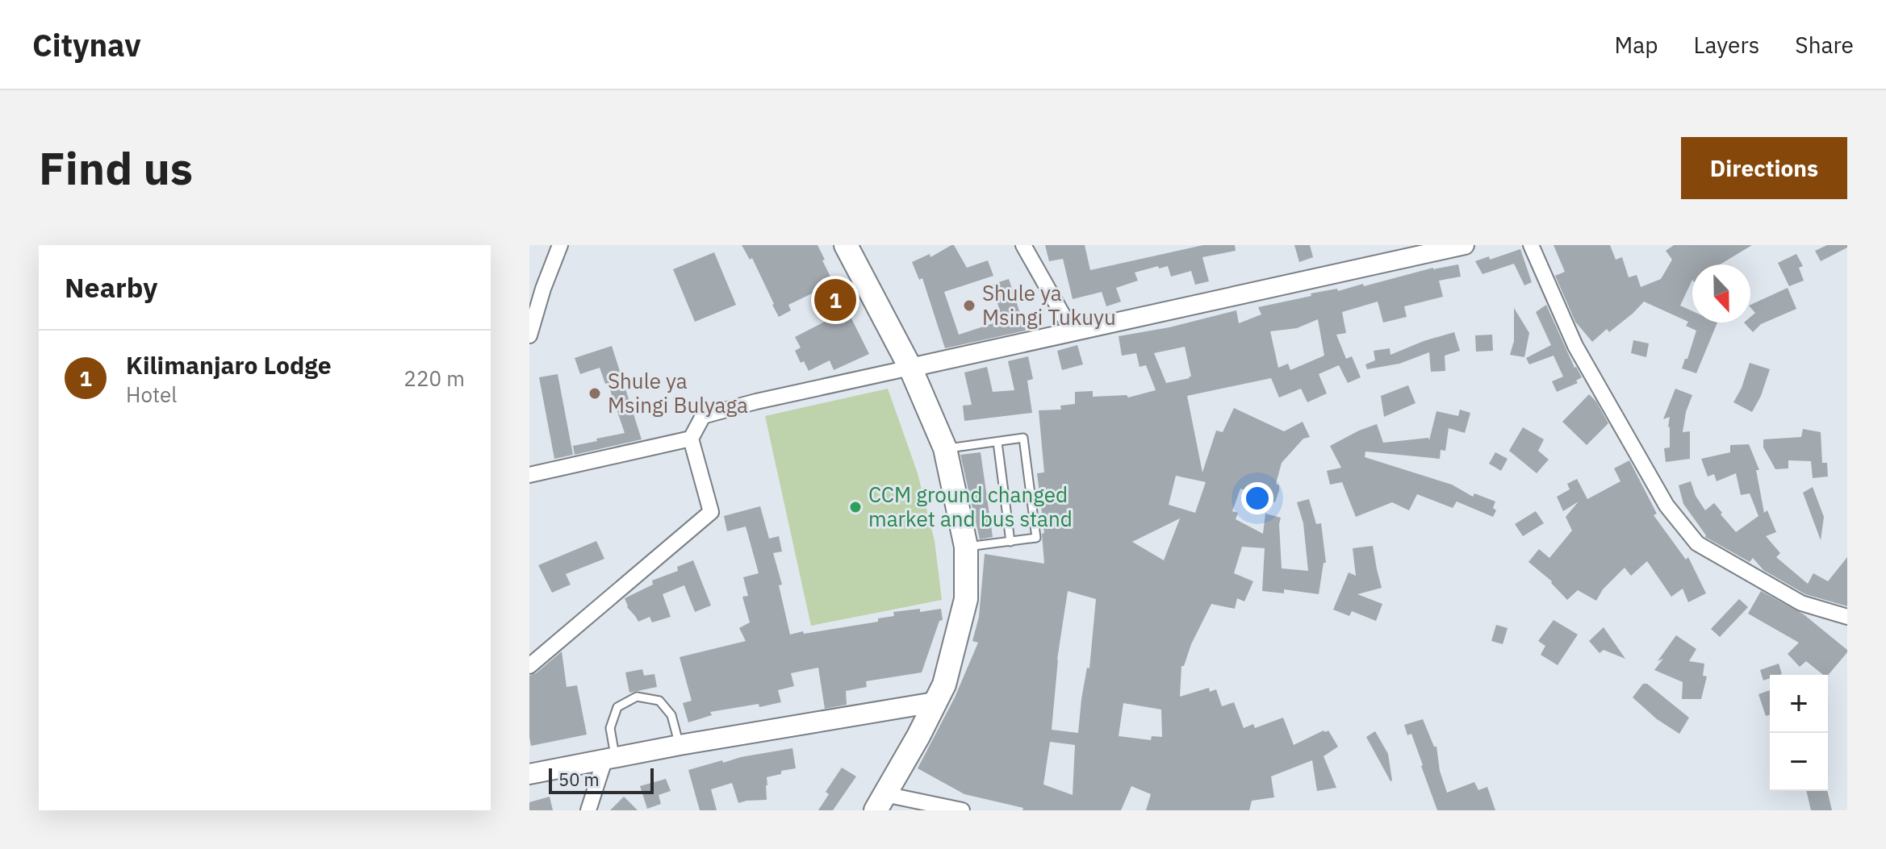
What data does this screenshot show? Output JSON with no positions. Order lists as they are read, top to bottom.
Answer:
{
  "places": ["Shule ya Msingi Tukuyu", "Shule ya Msingi Bulyaga", "CCM ground changed market and bus stand"],
  "scale_bar": "50 m",
  "north": "bottom",
  "page": {
    "header": "Citynav",
    "nav": ["Map", "Layers", "Share"],
    "buttons": "Directions",
    "title": "Find us",
    "heading": "Nearby",
    "pins": "1",
    "list": [
      {
        "mark": "1",
        "name": "Kilimanjaro Lodge",
        "note": "Hotel",
        "value": "220 m"
      }
    ],
    "map_buttons": ["+", "−"],
    "scale": "50 m"
  }
}
